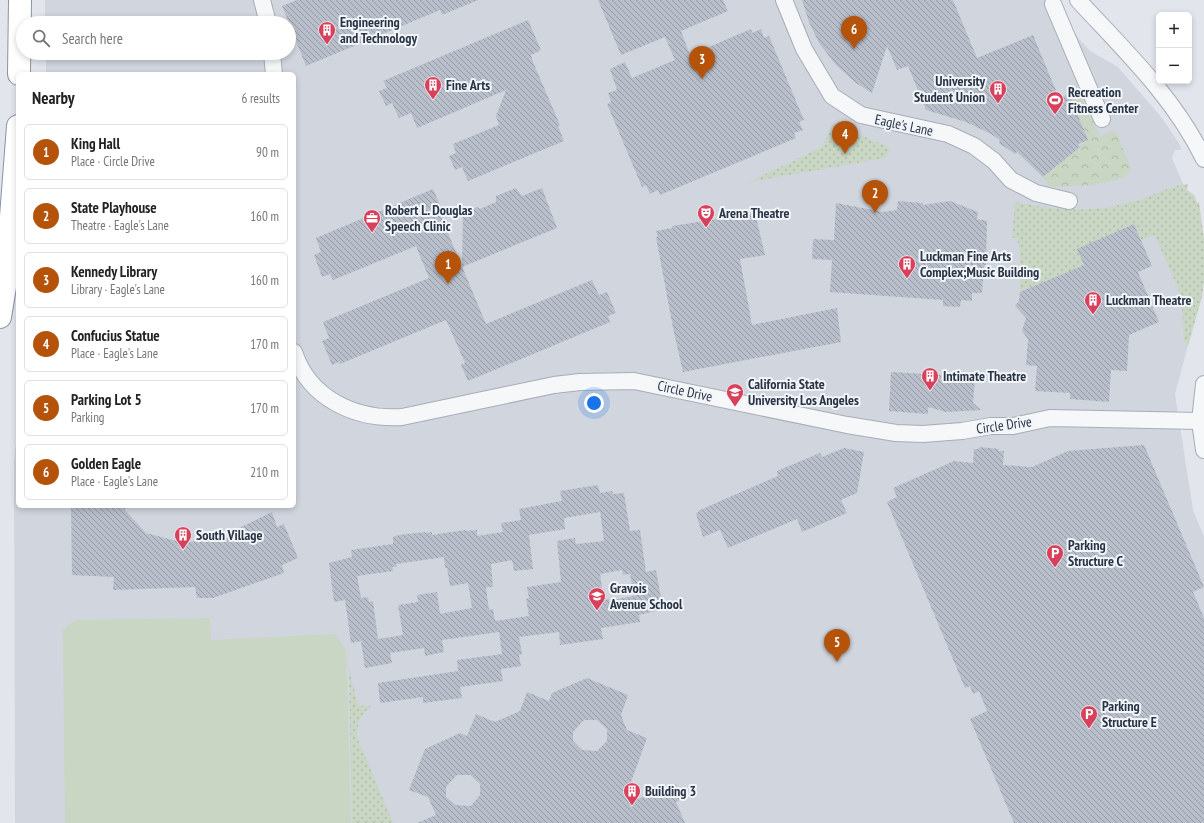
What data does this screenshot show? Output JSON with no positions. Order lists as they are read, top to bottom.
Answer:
{
  "streets": {
    "street": ["Eagle's Lane", "Circle Drive"]
  },
  "places": {
    "building": [
      "Engineering and Technology",
      "Fine Arts",
      "University Student Union",
      "Luckman Fine Arts Complex;Music Building",
      "Luckman Theatre",
      "Intimate Theatre",
      "South Village",
      "Building 3"
    ],
    "sports": ["Recreation Fitness Center"],
    "theatre": ["Arena Theatre"],
    "office": ["Robert L. Douglas Speech Clinic"],
    "school or university": ["California State University Los Angeles", "Gravois Avenue School"],
    "parking": ["Parking Structure C", "Parking Structure E"]
  },
  "page": {
    "map_buttons": ["+", "−"],
    "pins": [
      "6",
      "3",
      "4",
      "2",
      "1",
      "5"
    ],
    "search": "Search here",
    "heading": ["Nearby", "6 results"],
    "list": [
      {
        "mark": "1",
        "name": "King Hall",
        "note": "Place · Circle Drive",
        "value": "90 m"
      },
      {
        "mark": "2",
        "name": "State Playhouse",
        "note": "Theatre · Eagle's Lane",
        "value": "160 m"
      },
      {
        "mark": "3",
        "name": "Kennedy Library",
        "note": "Library · Eagle's Lane",
        "value": "160 m"
      },
      {
        "mark": "4",
        "name": "Confucius Statue",
        "note": "Place · Eagle's Lane",
        "value": "170 m"
      },
      {
        "mark": "5",
        "name": "Parking Lot 5",
        "note": "Parking",
        "value": "170 m"
      },
      {
        "mark": "6",
        "name": "Golden Eagle",
        "note": "Place · Eagle's Lane",
        "value": "210 m"
      }
    ]
  }
}
